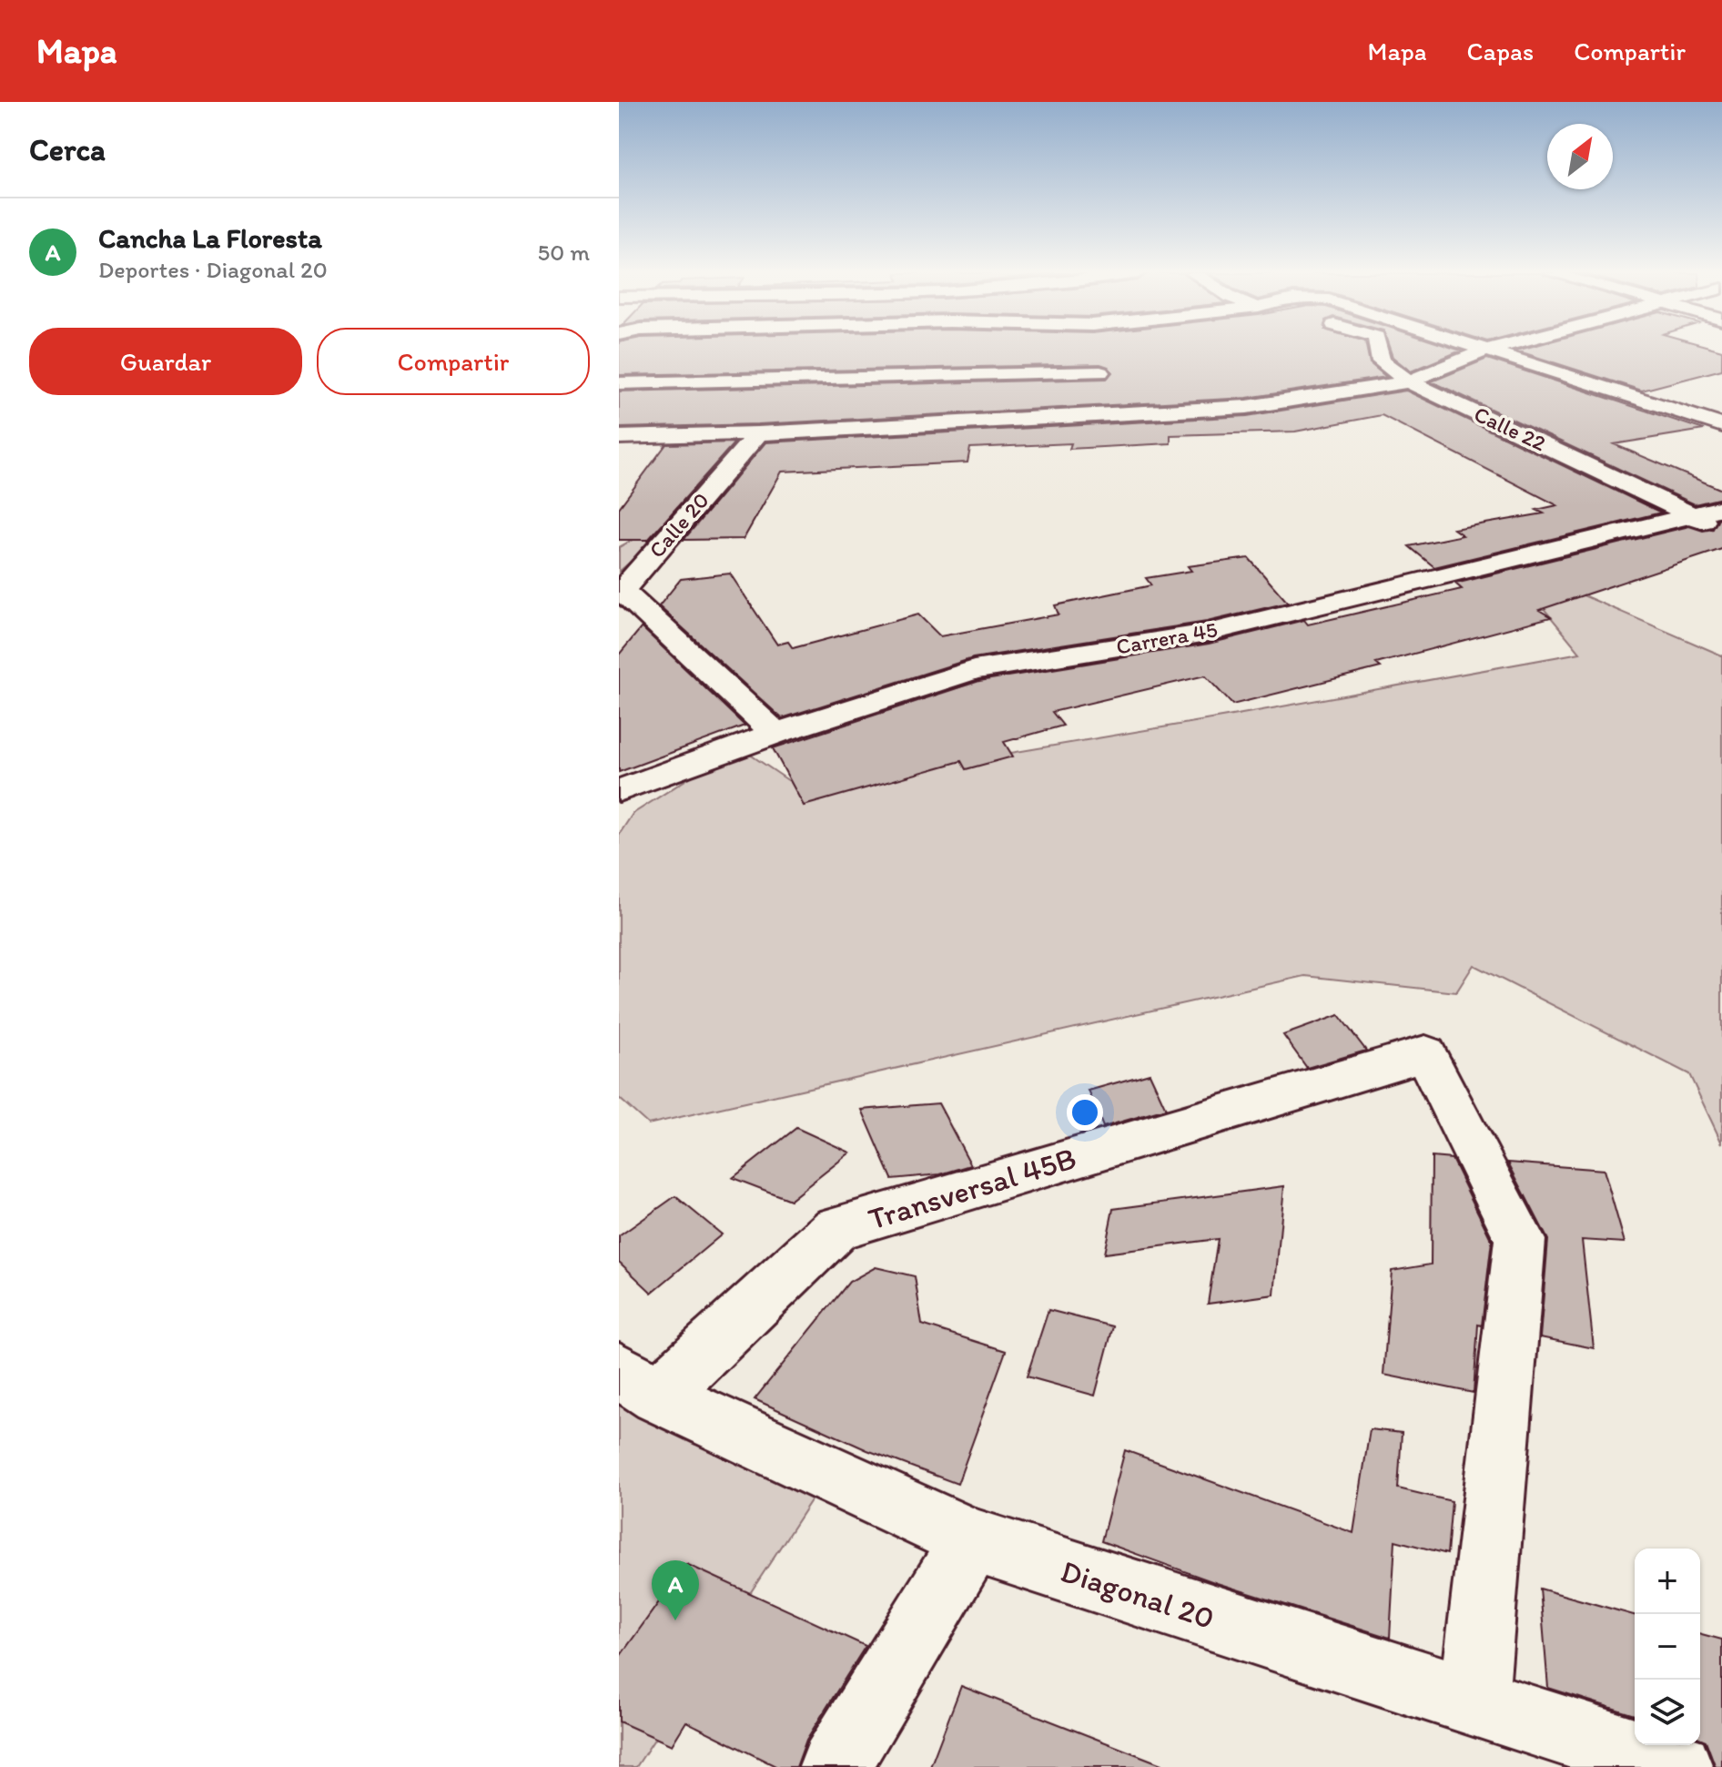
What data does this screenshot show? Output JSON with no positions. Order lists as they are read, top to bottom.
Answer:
{
  "streets": {
    "street": [
      "Calle 22",
      "Calle 20",
      "Carrera 45",
      "Transversal 45B",
      "Diagonal 20"
    ]
  },
  "crossings": [
    ["Calle 22", "Carrera 45"],
    ["Calle 20", "Carrera 45"],
    ["Transversal 45B", "Diagonal 20"]
  ],
  "north": "top right",
  "page": {
    "header": "Mapa",
    "nav": ["Mapa", "Capas", "Compartir"],
    "heading": "Cerca",
    "list": [
      {
        "mark": "A",
        "name": "Cancha La Floresta",
        "note": "Deportes · Diagonal 20",
        "value": "50 m"
      }
    ],
    "buttons": ["Guardar", "Compartir"],
    "map_buttons": ["+", "−"],
    "pins": "A"
  }
}
